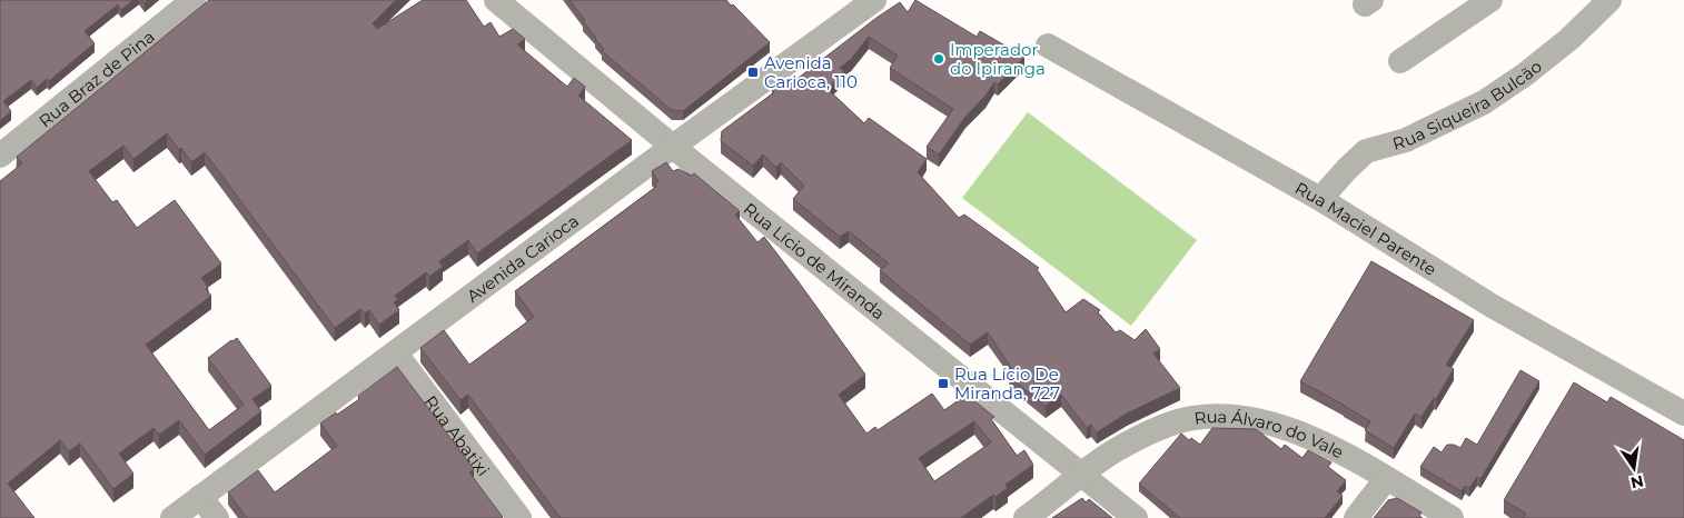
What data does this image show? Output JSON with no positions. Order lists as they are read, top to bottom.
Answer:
{
  "streets": {
    "street": [
      "Rua Braz de Pina",
      "Rua Siqueira Bulcão",
      "Rua Maciel Parente",
      "Avenida Carioca",
      "Rua Lício de Miranda",
      "Rua Abatixi",
      "Rua Álvaro do Vale"
    ]
  },
  "crossings": [
    ["Rua Siqueira Bulcão", "Rua Maciel Parente"],
    ["Avenida Carioca", "Rua Lício de Miranda"],
    ["Avenida Carioca", "Rua Abatixi"],
    ["Rua Lício de Miranda", "Rua Álvaro do Vale"]
  ],
  "places": {
    "other": ["Imperador do Ipiranga"],
    "transit": ["Avenida Carioca, 110", "Rua Lício De Miranda, 727"]
  },
  "north": "bottom"
}
